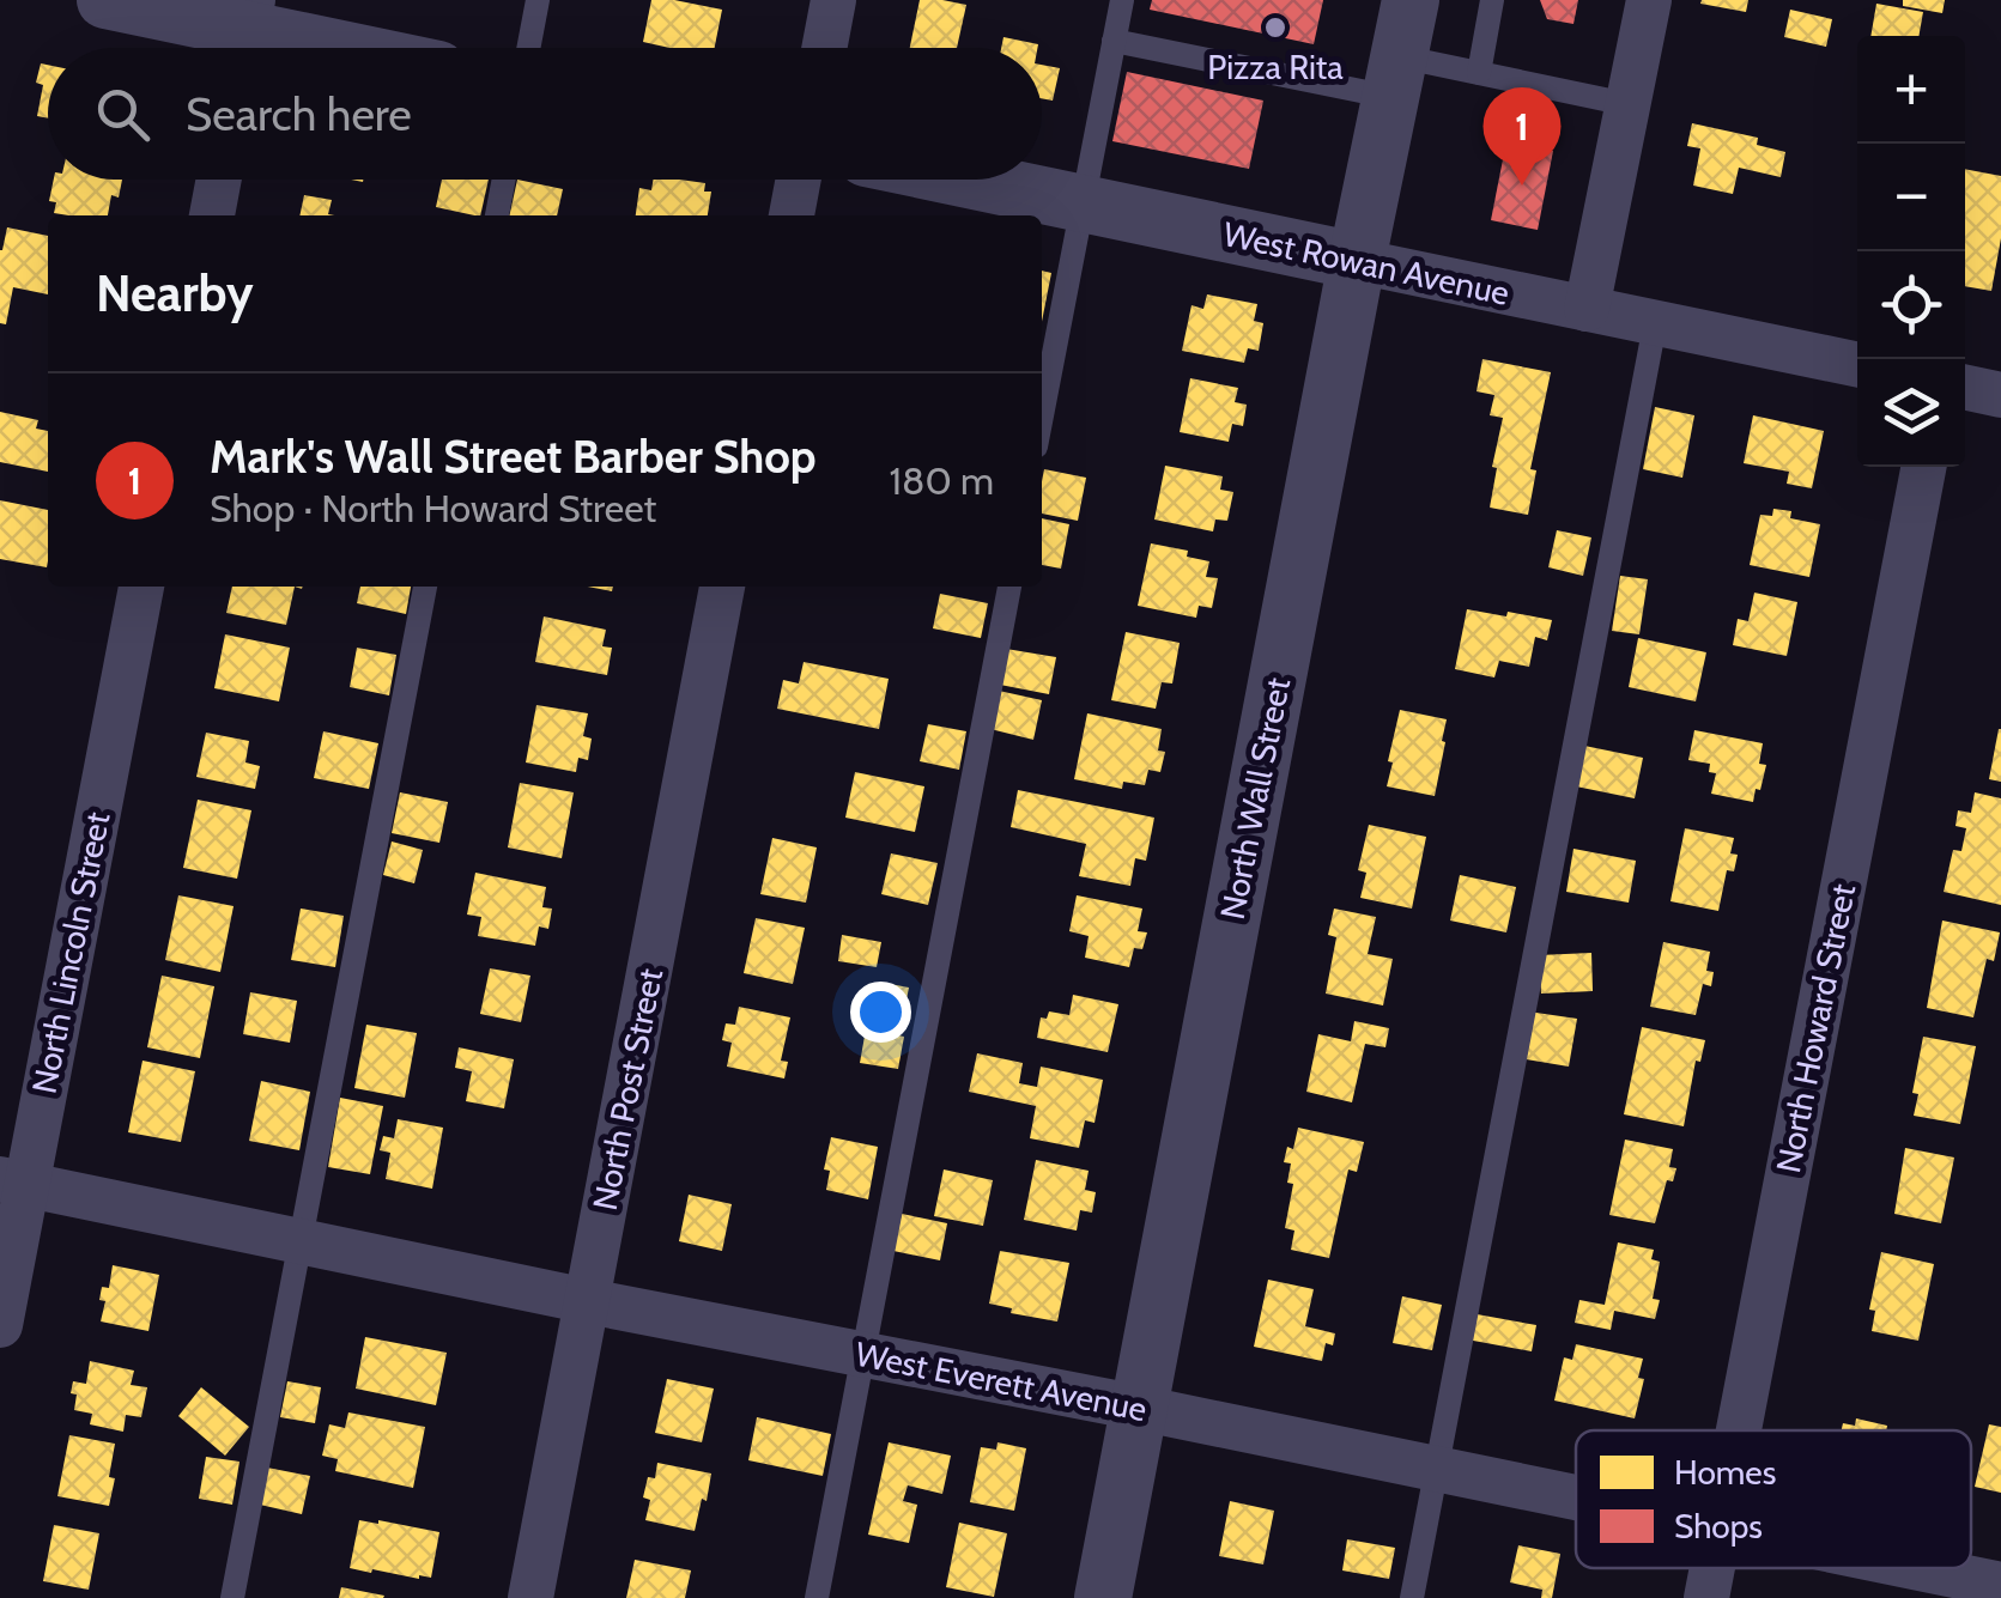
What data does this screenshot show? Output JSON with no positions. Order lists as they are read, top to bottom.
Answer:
{
  "streets": {
    "street": [
      "West Rowan Avenue",
      "North Wall Street",
      "North Lincoln Street",
      "North Howard Street",
      "North Post Street",
      "West Everett Avenue"
    ]
  },
  "crossings": [
    ["West Rowan Avenue", "North Wall Street"],
    ["North Wall Street", "West Everett Avenue"],
    ["North Lincoln Street", "West Everett Avenue"],
    ["North Post Street", "West Everett Avenue"]
  ],
  "places": ["Pizza Rita"],
  "legend": ["Homes", "Shops"],
  "page": {
    "map_buttons": ["+", "−"],
    "search": "Search here",
    "pins": "1",
    "heading": "Nearby",
    "list": [
      {
        "mark": "1",
        "name": "Mark's Wall Street Barber Shop",
        "note": "Shop · North Howard Street",
        "value": "180 m"
      }
    ]
  }
}
